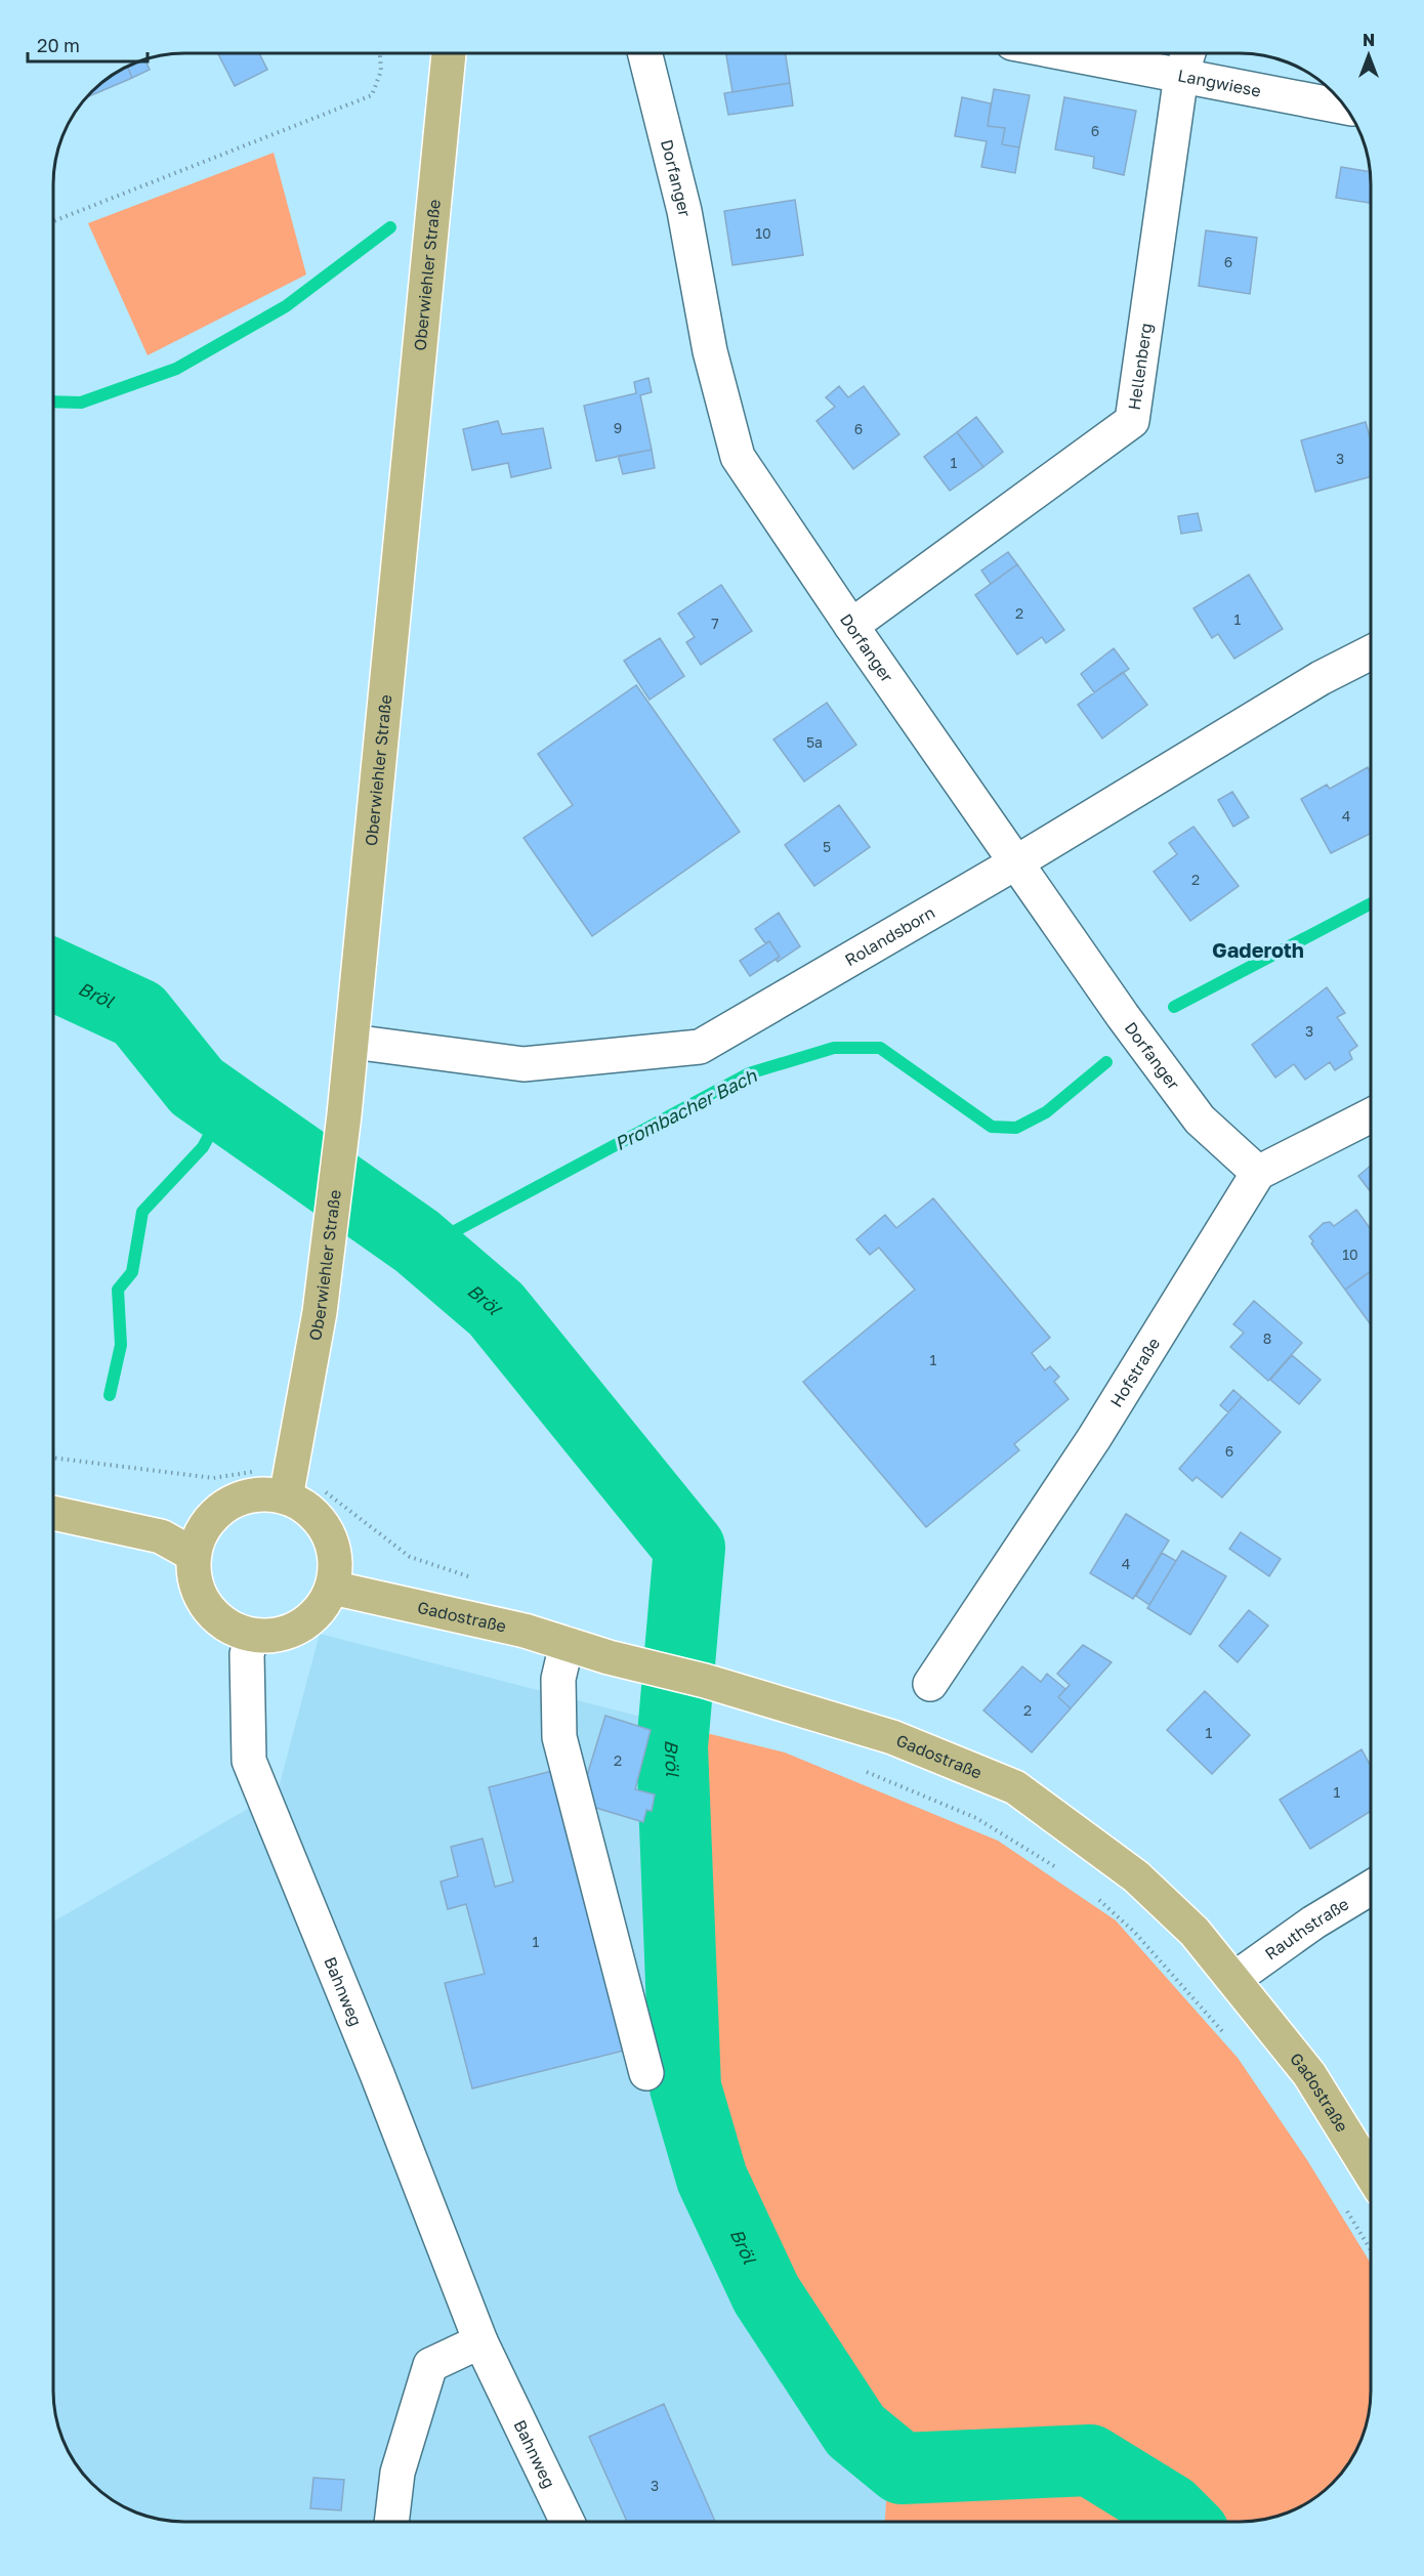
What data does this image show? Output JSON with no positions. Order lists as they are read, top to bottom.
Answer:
{
  "streets": {
    "main road": ["Oberwiehler Straße", "Gadostraße"],
    "street": [
      "Langwiese",
      "Dorfanger",
      "Hellenberg",
      "Rolandsborn",
      "Hofstraße",
      "Rauthstraße",
      "Bahnweg"
    ]
  },
  "crossings": [
    ["Langwiese", "Hellenberg"],
    ["Dorfanger", "Hellenberg"],
    ["Dorfanger", "Rolandsborn"],
    ["Dorfanger", "Hofstraße"],
    ["Oberwiehler Straße", "Rolandsborn"],
    ["Oberwiehler Straße", "Gadostraße"],
    ["Oberwiehler Straße", "Bahnweg"],
    ["Gadostraße", "Rauthstraße"],
    ["Gadostraße", "Bahnweg"]
  ],
  "districts": ["Gaderoth"],
  "water": ["Bröl", "Prombacher Bach"],
  "house_numbers": [
    "6",
    "10",
    "6",
    "9",
    "6",
    "3",
    "1",
    "2",
    "1",
    "7",
    "5a",
    "4",
    "5",
    "2",
    "3",
    "10",
    "8",
    "1",
    "6",
    "4",
    "2",
    "1",
    "2",
    "1",
    "1",
    "3"
  ],
  "scale_bar": "20 m",
  "north": "top"
}
